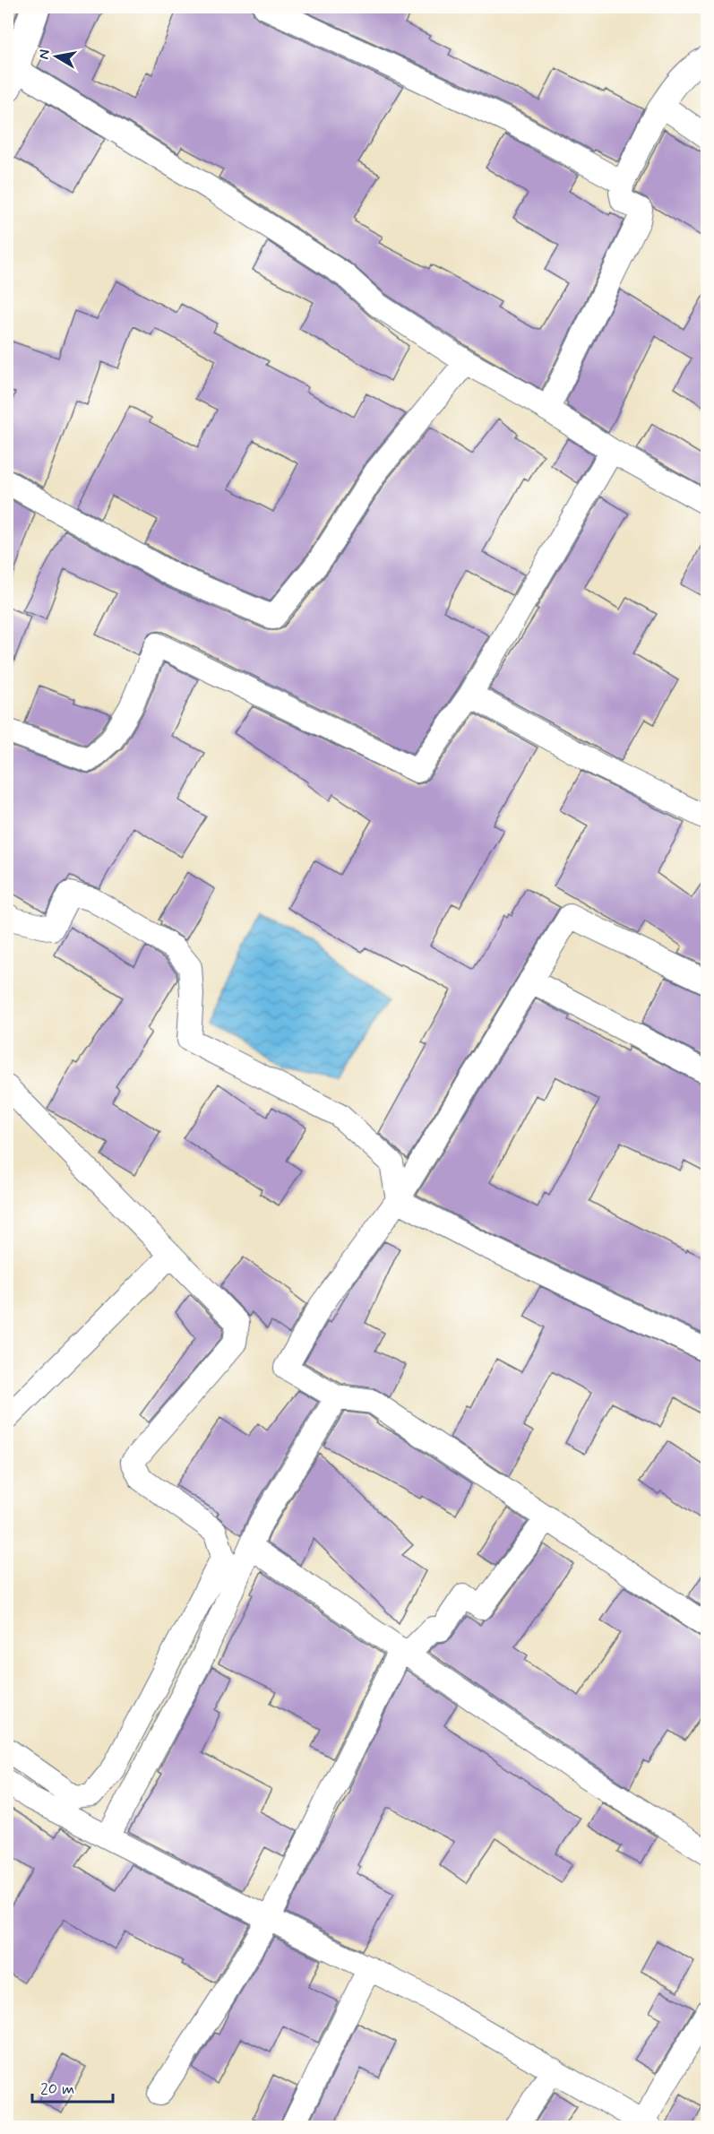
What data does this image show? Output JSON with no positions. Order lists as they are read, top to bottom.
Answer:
{
  "scale_bar": "20 m",
  "north": "left"
}
